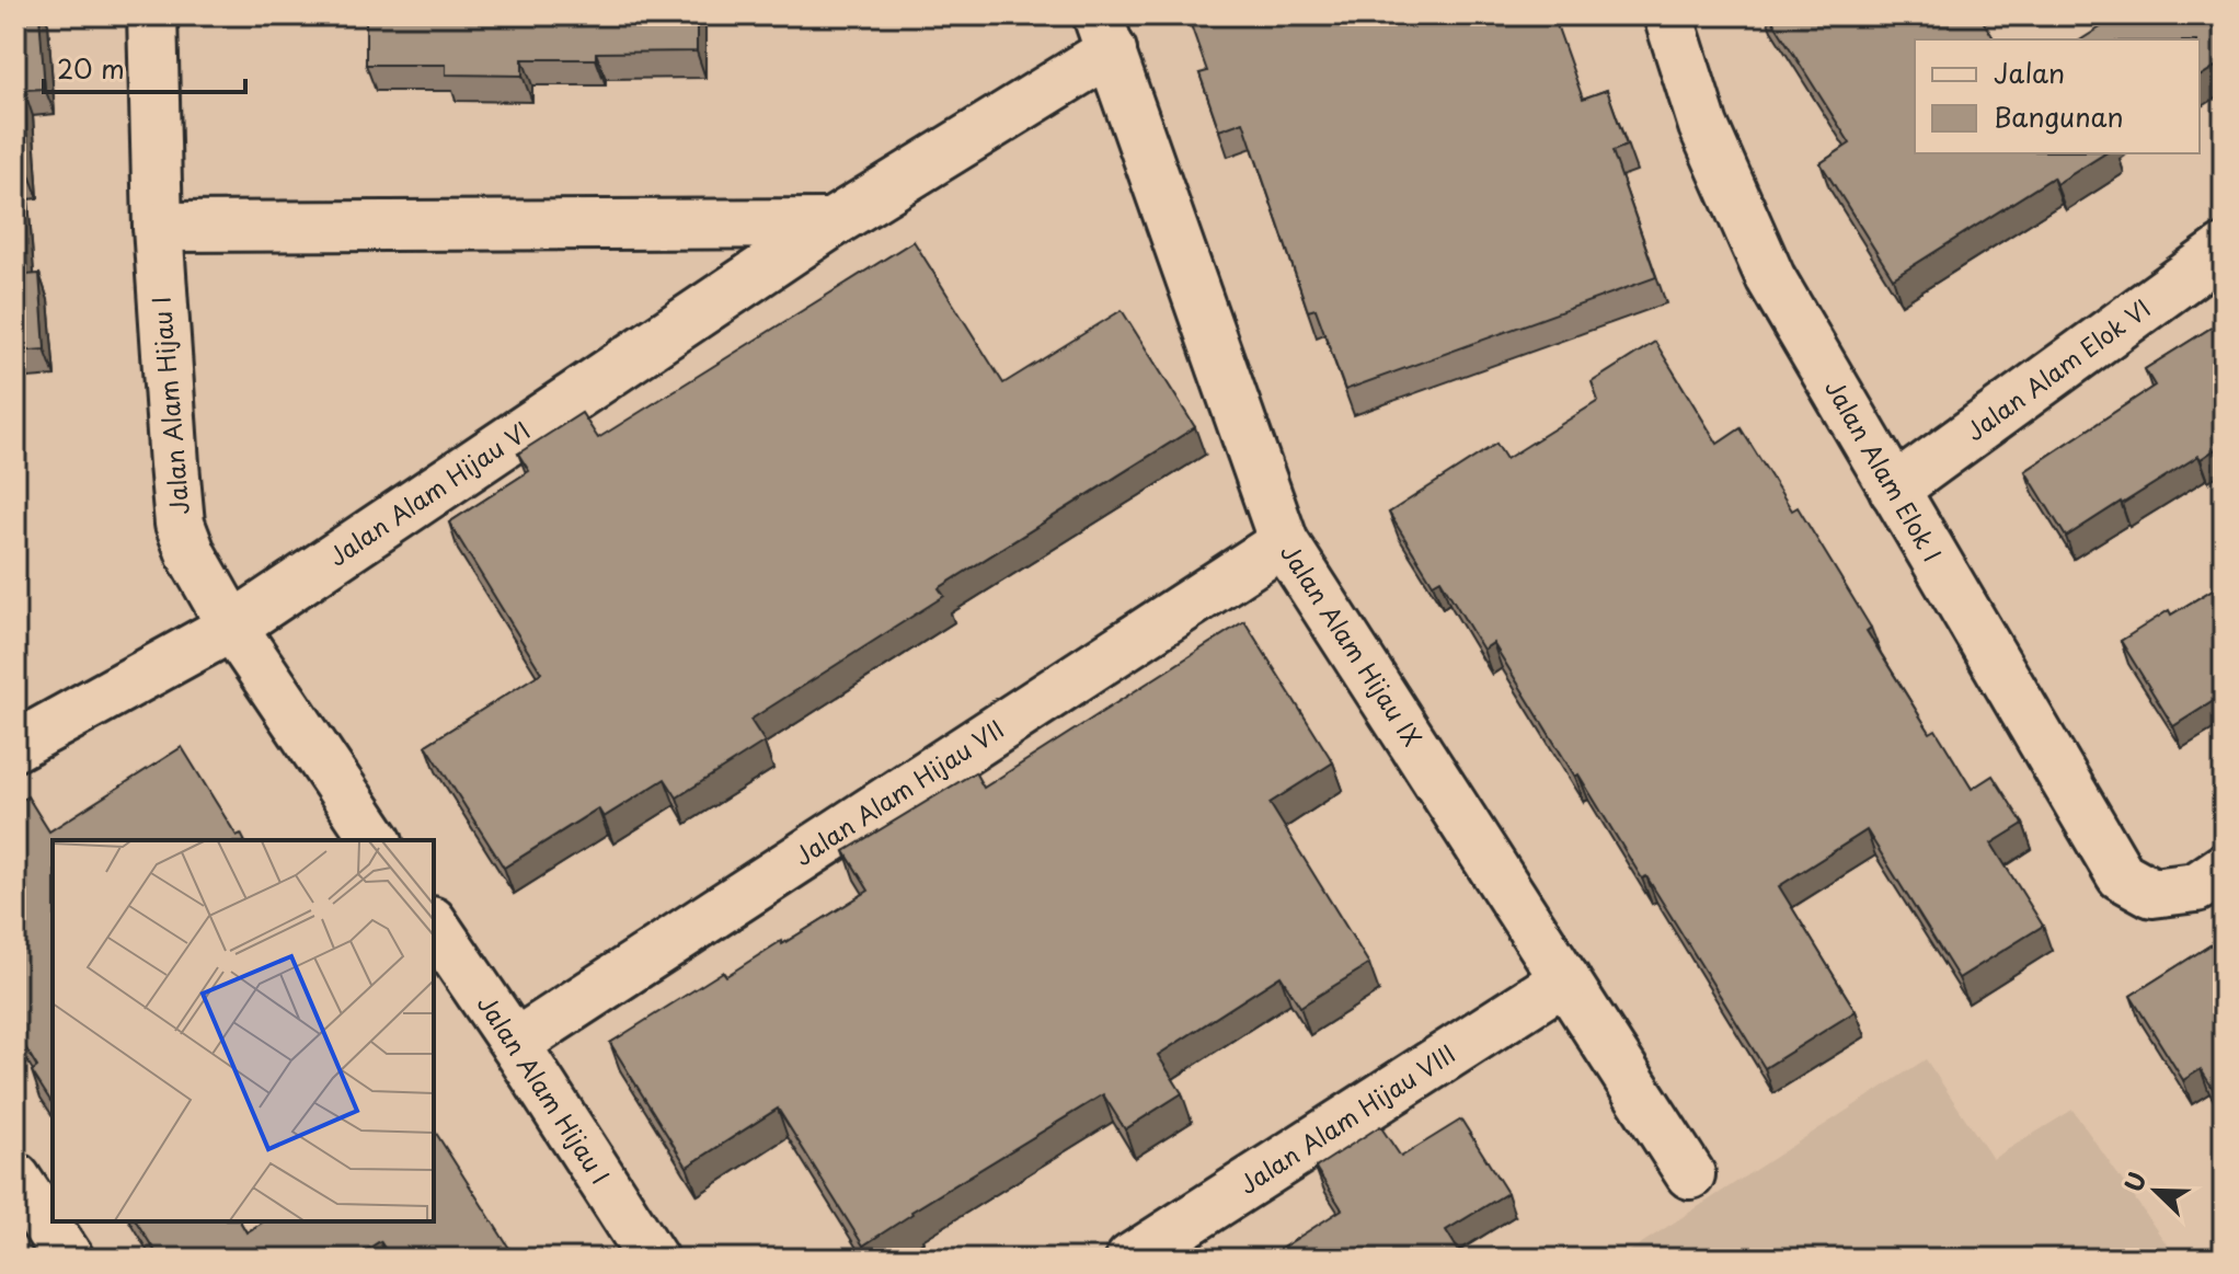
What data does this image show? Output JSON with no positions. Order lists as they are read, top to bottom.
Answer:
{
  "streets": {
    "street": [
      "Jalan Alam Elok VI",
      "Jalan Alam Hijau I",
      "Jalan Alam Elok I",
      "Jalan Alam Hijau VI",
      "Jalan Alam Hijau IX",
      "Jalan Alam Hijau VII",
      "Jalan Alam Hijau VIII"
    ]
  },
  "crossings": [
    ["Jalan Alam Elok VI", "Jalan Alam Elok I"],
    ["Jalan Alam Hijau I", "Jalan Alam Hijau VI"],
    ["Jalan Alam Hijau I", "Jalan Alam Hijau VII"],
    ["Jalan Alam Hijau VI", "Jalan Alam Hijau IX"],
    ["Jalan Alam Hijau IX", "Jalan Alam Hijau VII"],
    ["Jalan Alam Hijau IX", "Jalan Alam Hijau VIII"]
  ],
  "legend": ["Jalan", "Bangunan"],
  "scale_bar": "20 m",
  "north": "top left"
}
